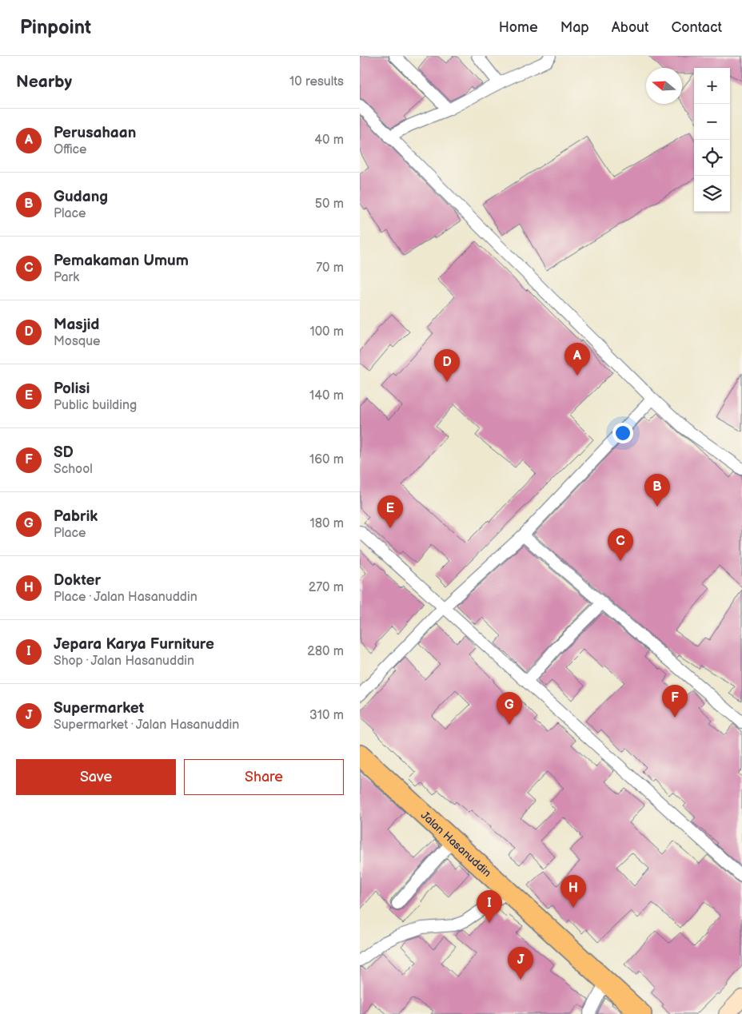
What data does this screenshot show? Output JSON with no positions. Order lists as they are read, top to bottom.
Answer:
{
  "streets": {
    "highway": ["Jalan Hasanuddin"]
  },
  "north": "left",
  "page": {
    "header": "Pinpoint",
    "nav": [
      "Home",
      "Map",
      "About",
      "Contact"
    ],
    "heading": ["Nearby", "10 results"],
    "map_buttons": ["+", "−"],
    "list": [
      {
        "mark": "A",
        "name": "Perusahaan",
        "note": "Office",
        "value": "40 m"
      },
      {
        "mark": "B",
        "name": "Gudang",
        "note": "Place",
        "value": "50 m"
      },
      {
        "mark": "C",
        "name": "Pemakaman Umum",
        "note": "Park",
        "value": "70 m"
      },
      {
        "mark": "D",
        "name": "Masjid",
        "note": "Mosque",
        "value": "100 m"
      },
      {
        "mark": "E",
        "name": "Polisi",
        "note": "Public building",
        "value": "140 m"
      },
      {
        "mark": "F",
        "name": "SD",
        "note": "School",
        "value": "160 m"
      },
      {
        "mark": "G",
        "name": "Pabrik",
        "note": "Place",
        "value": "180 m"
      },
      {
        "mark": "H",
        "name": "Dokter",
        "note": "Place · Jalan Hasanuddin",
        "value": "270 m"
      },
      {
        "mark": "I",
        "name": "Jepara Karya Furniture",
        "note": "Shop · Jalan Hasanuddin",
        "value": "280 m"
      },
      {
        "mark": "J",
        "name": "Supermarket",
        "note": "Supermarket · Jalan Hasanuddin",
        "value": "310 m"
      }
    ],
    "pins": [
      "A",
      "D",
      "B",
      "E",
      "C",
      "F",
      "G",
      "H",
      "I",
      "J"
    ],
    "buttons": ["Save", "Share"]
  }
}
